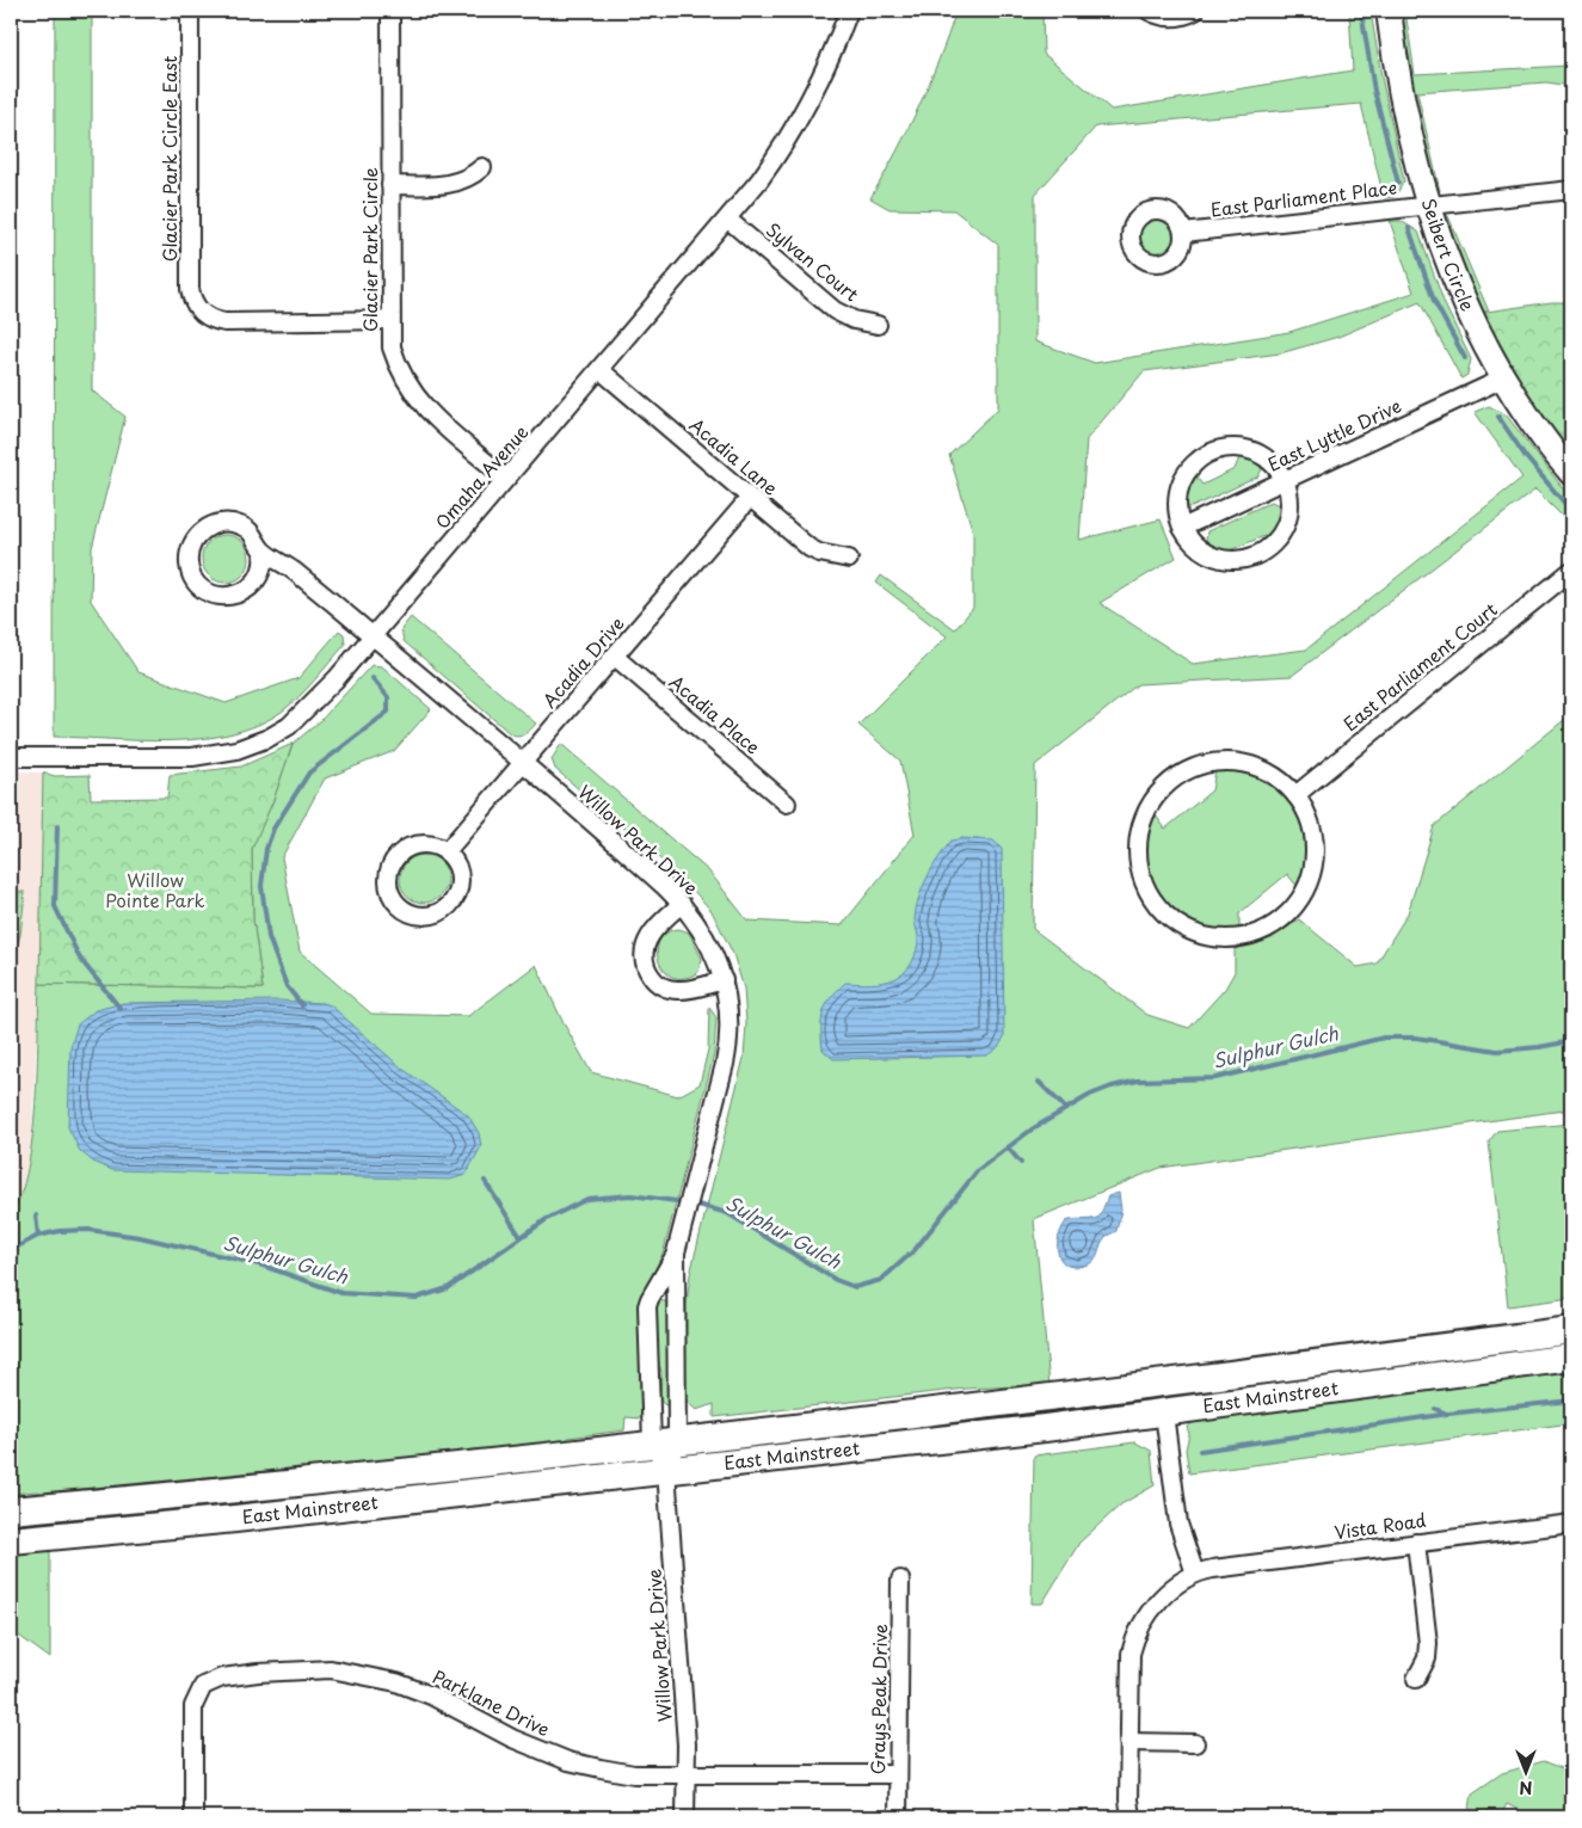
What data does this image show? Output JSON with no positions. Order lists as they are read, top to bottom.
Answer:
{
  "streets": {
    "main road": ["East Mainstreet"],
    "street": [
      "Glacier Park Circle East",
      "East Parliament Place",
      "Glacier Park Circle",
      "Seibert Circle",
      "Sylvan Court",
      "East Lyttle Drive",
      "Acadia Lane",
      "Omaha Avenue",
      "Acadia Drive",
      "East Parliament Court",
      "Acadia Place",
      "Willow Park Drive",
      "Vista Road",
      "Grays Peak Drive",
      "Parklane Drive"
    ]
  },
  "crossings": [
    ["Glacier Park Circle East", "Glacier Park Circle"],
    ["East Parliament Place", "Seibert Circle"],
    ["Glacier Park Circle", "Omaha Avenue"],
    ["Seibert Circle", "East Lyttle Drive"],
    ["Sylvan Court", "Omaha Avenue"],
    ["Acadia Lane", "Omaha Avenue"],
    ["Acadia Lane", "Acadia Drive"],
    ["Omaha Avenue", "Willow Park Drive"],
    ["Acadia Drive", "Acadia Place"],
    ["Acadia Drive", "Willow Park Drive"],
    ["Willow Park Drive", "East Mainstreet"],
    ["Willow Park Drive", "Parklane Drive"],
    ["Grays Peak Drive", "Parklane Drive"]
  ],
  "water": ["Sulphur Gulch"],
  "parks": ["Willow Pointe Park"],
  "north": "bottom"
}
